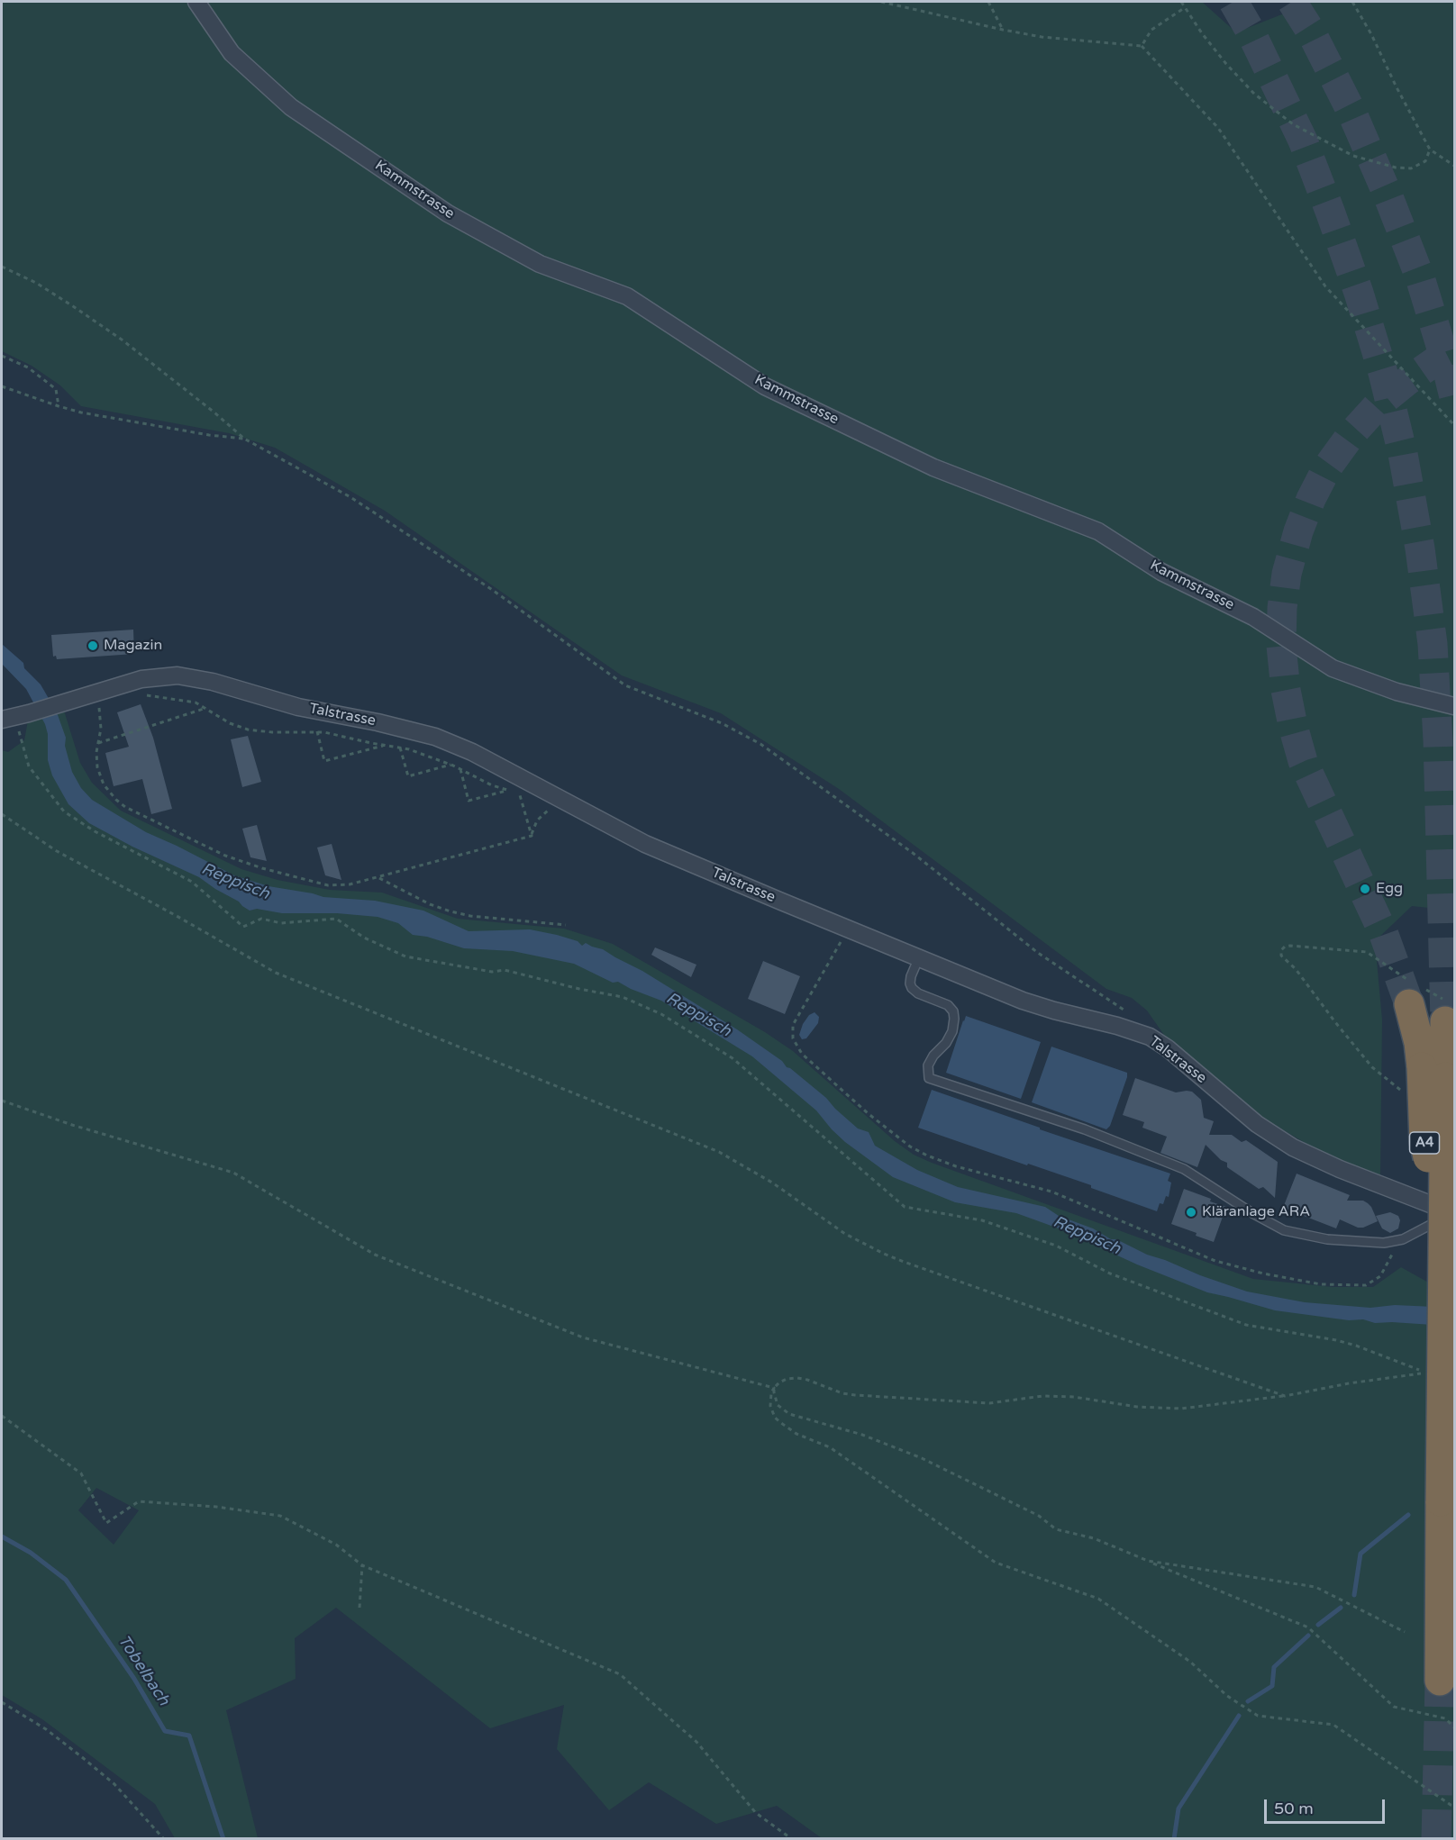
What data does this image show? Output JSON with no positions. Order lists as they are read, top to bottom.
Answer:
{
  "streets": {
    "street": ["Kammstrasse", "Talstrasse"]
  },
  "water": ["Reppisch", "Tobelbach"],
  "places": ["Magazin", "Egg", "Kläranlage ARA"],
  "scale_bar": "50 m"
}
